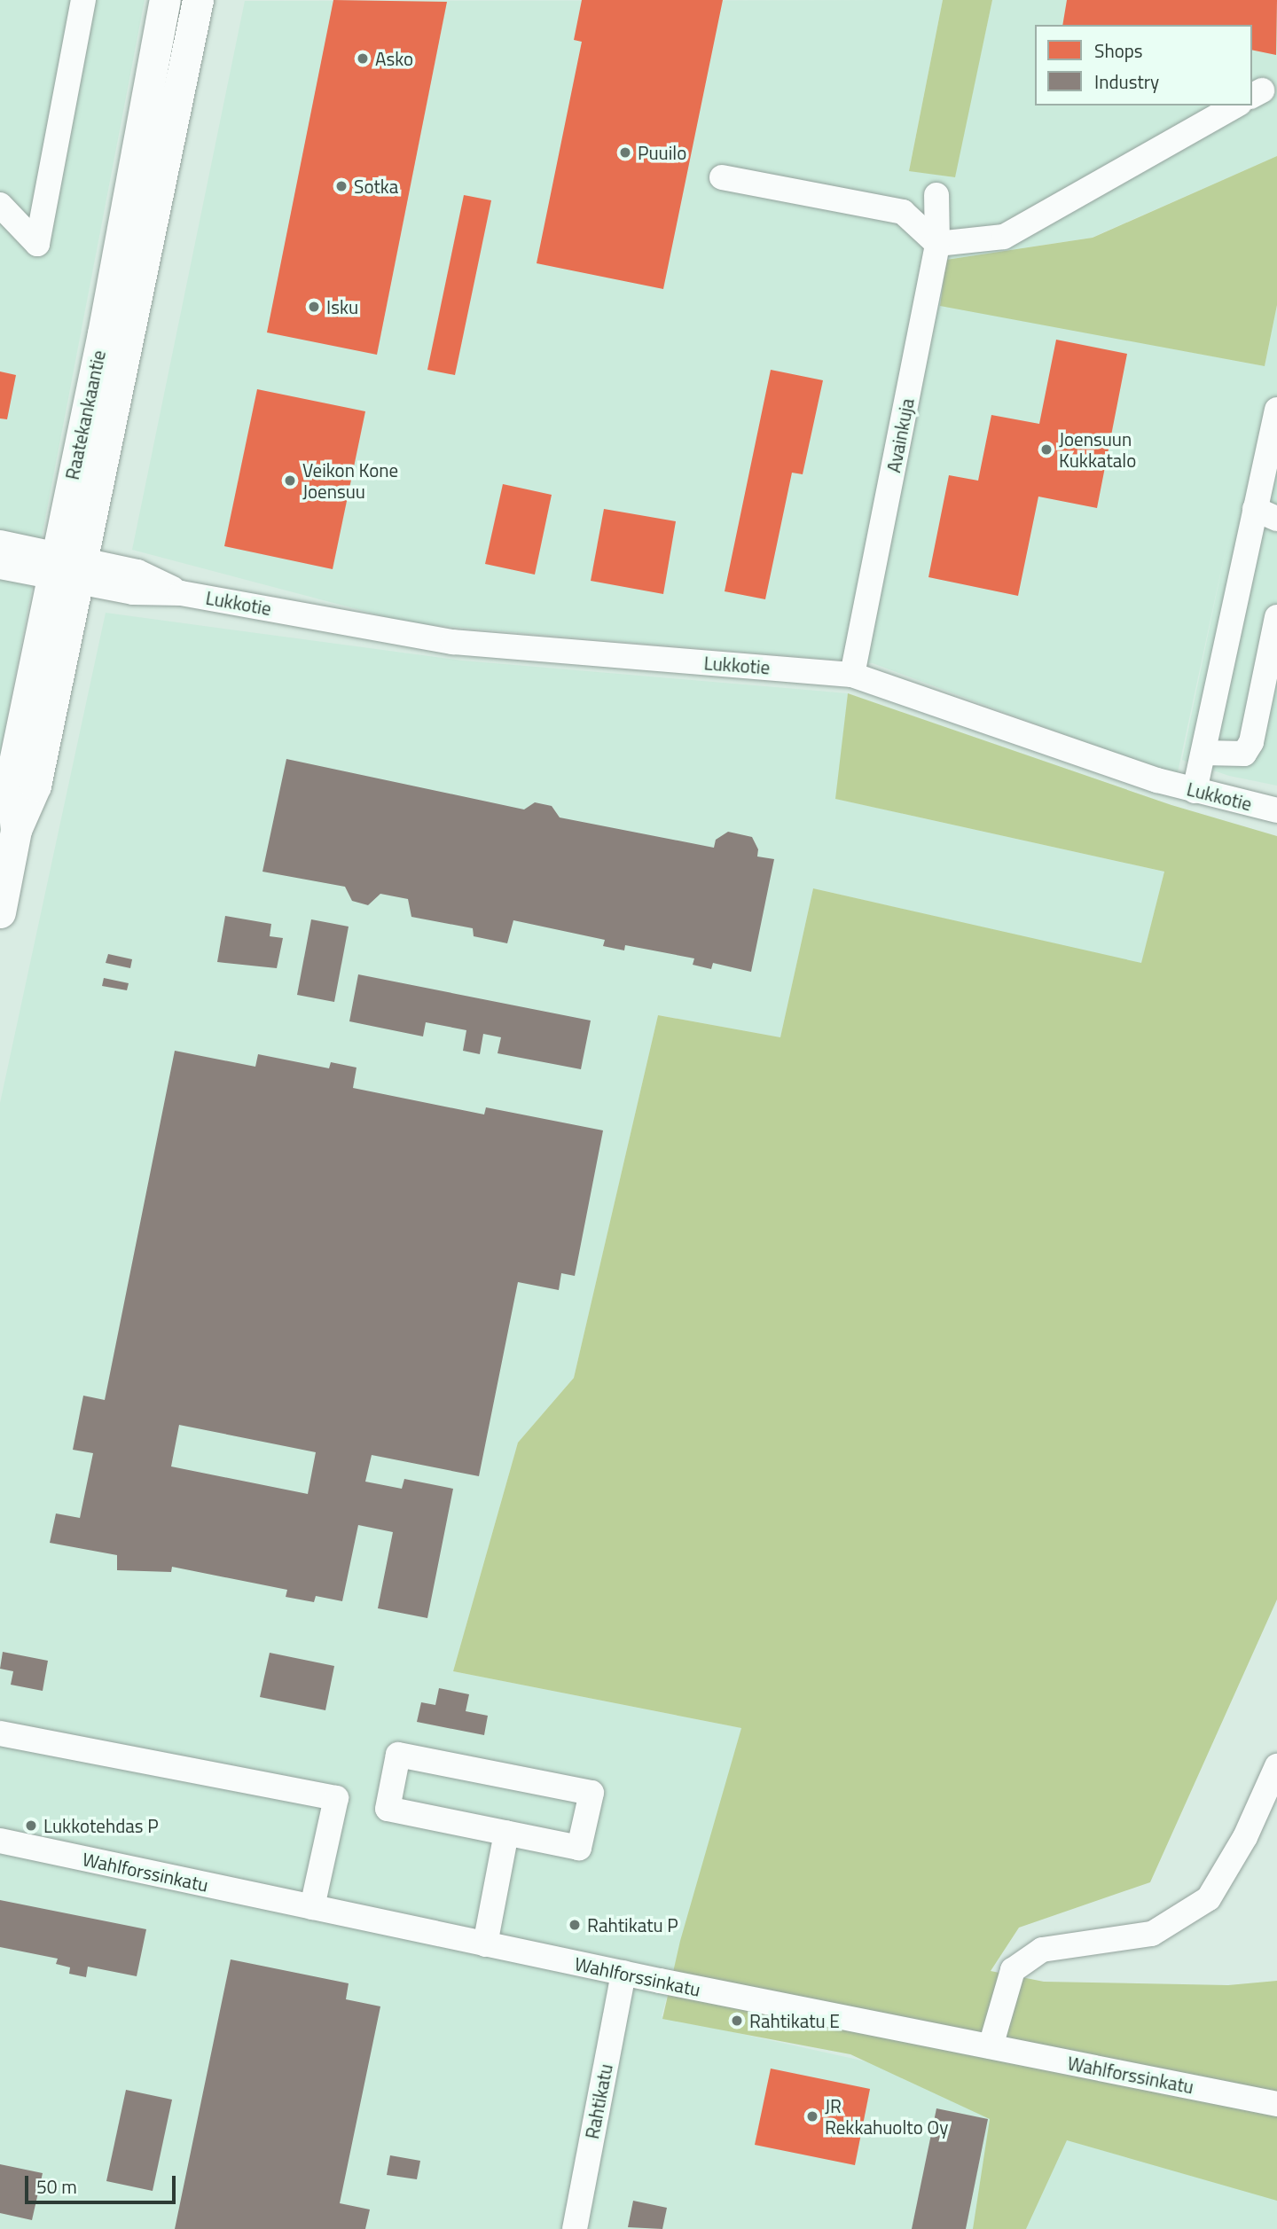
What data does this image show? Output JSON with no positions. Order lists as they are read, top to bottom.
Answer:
{
  "streets": {
    "main road": ["Raatekankaantie"],
    "street": [
      "Avainkuja",
      "Lukkotie",
      "Wahlforssinkatu",
      "Rahtikatu"
    ]
  },
  "crossings": [
    ["Raatekankaantie", "Lukkotie"],
    ["Avainkuja", "Lukkotie"],
    ["Wahlforssinkatu", "Rahtikatu"]
  ],
  "places": [
    "Asko",
    "Puuilo",
    "Sotka",
    "Isku",
    "Joensuun Kukkatalo",
    "Veikon Kone Joensuu",
    "Lukkotehdas P",
    "Rahtikatu P",
    "Rahtikatu E",
    "JR Rekkahuolto Oy"
  ],
  "legend": ["Shops", "Industry"],
  "scale_bar": "50 m"
}
